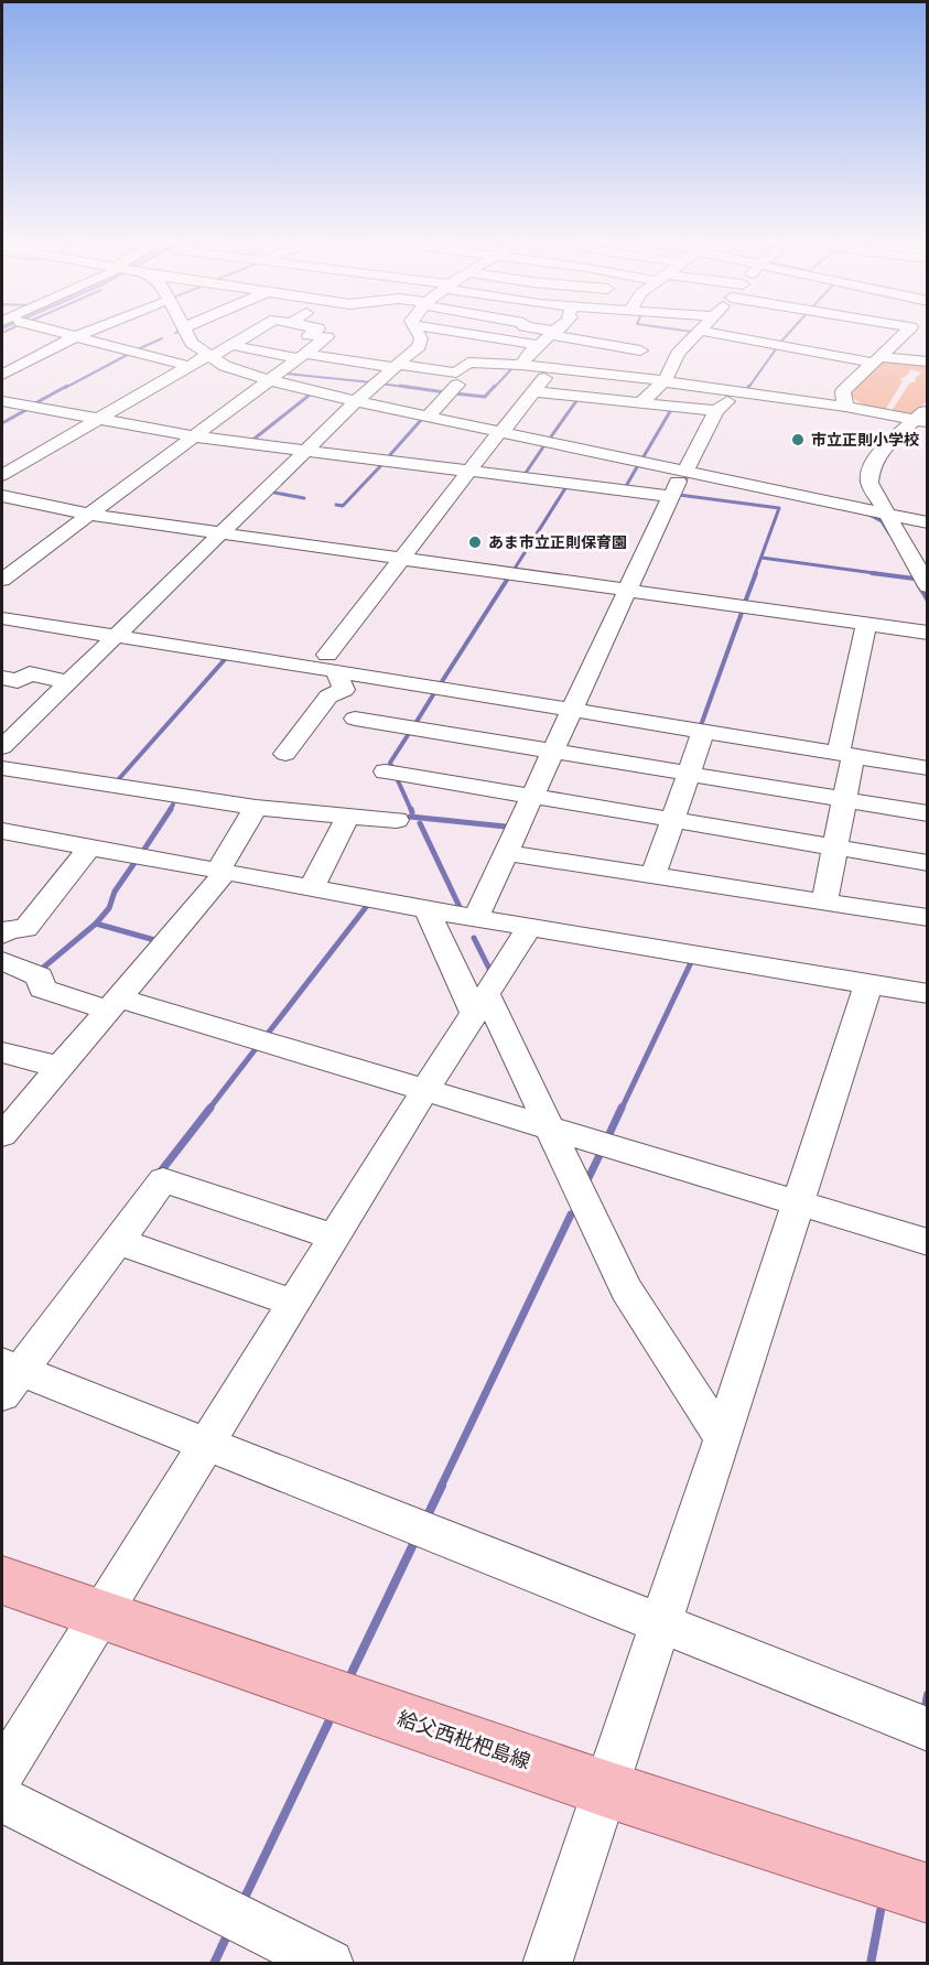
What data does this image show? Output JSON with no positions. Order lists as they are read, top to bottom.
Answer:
{
  "streets": {
    "main road": ["給父西枇杷島線"]
  },
  "places": ["市立正則小学校", "あま市立正則保育園"]
}
